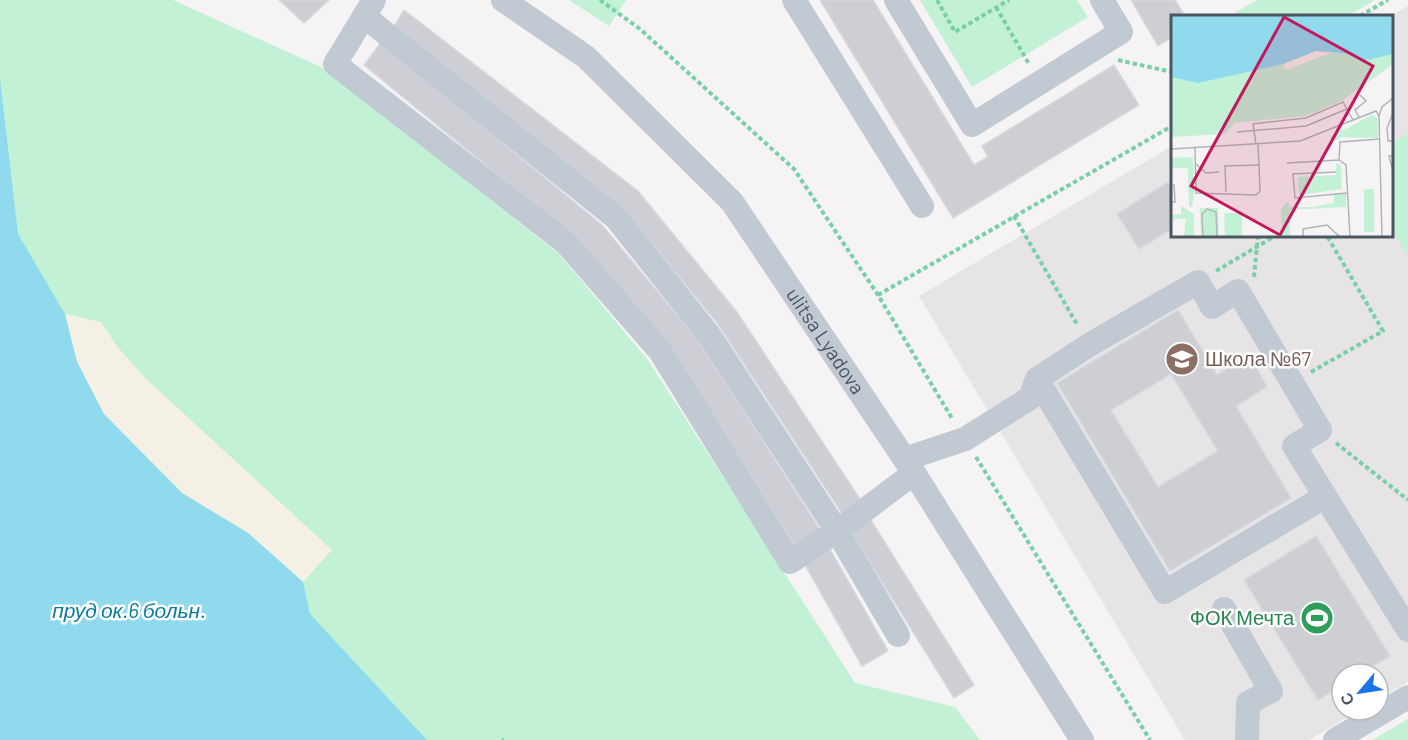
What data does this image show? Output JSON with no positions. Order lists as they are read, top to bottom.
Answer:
{
  "streets": {
    "street": ["ulitsa Lyadova"]
  },
  "water": ["пруд ок.6 больн."],
  "places": {
    "school or university": ["Школа №67"],
    "sports": ["ФОК Мечта"]
  },
  "north": "bottom left"
}
